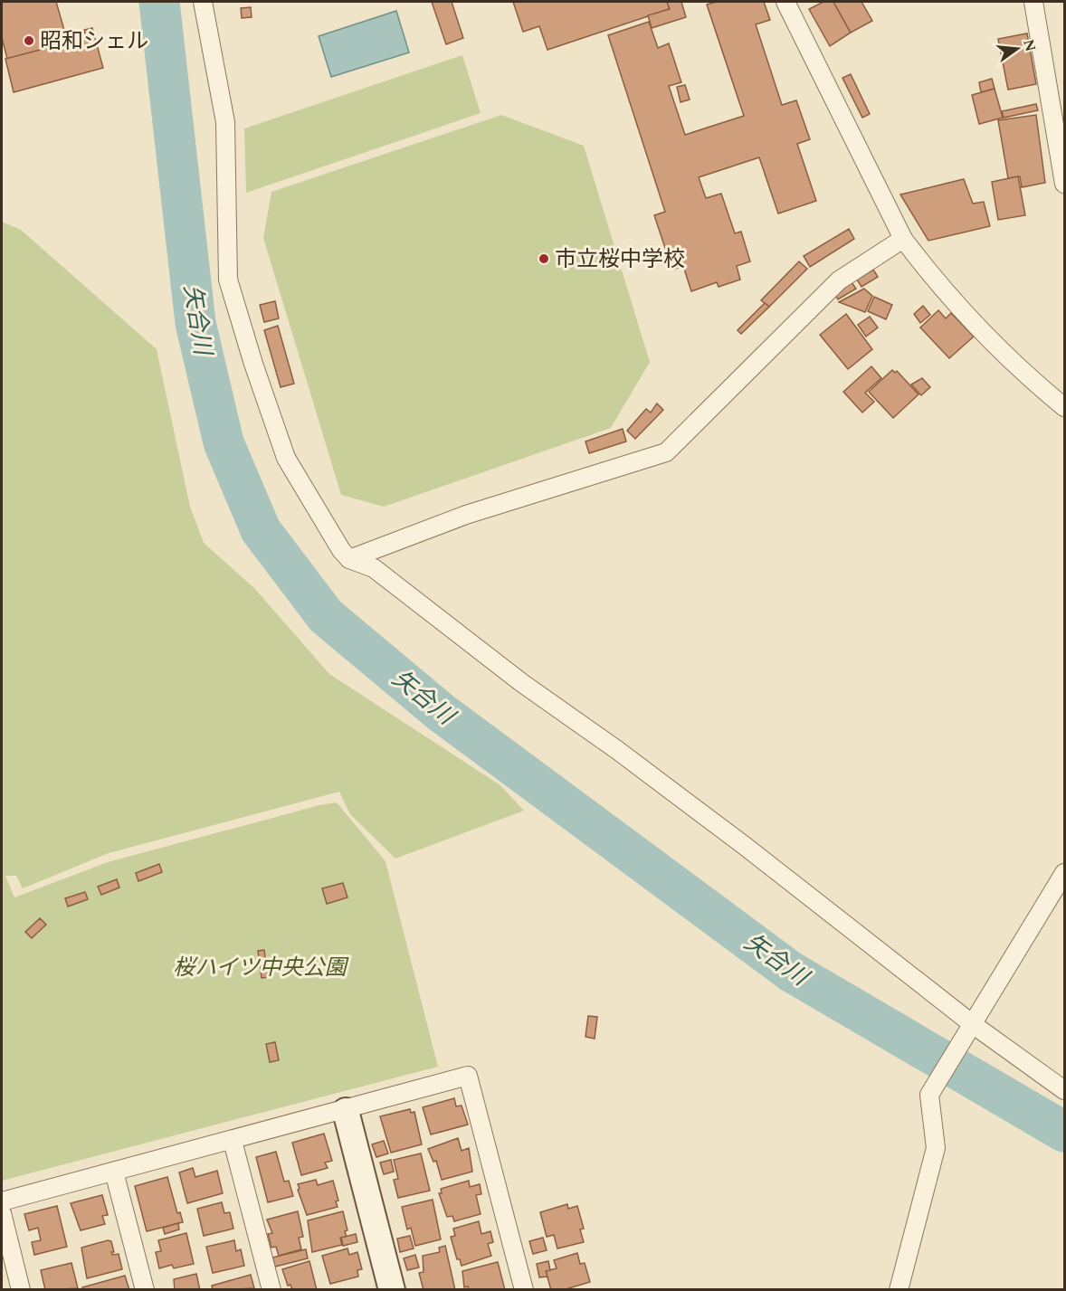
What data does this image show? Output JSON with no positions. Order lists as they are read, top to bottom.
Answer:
{
  "water": ["矢合川"],
  "parks": ["桜ハイツ中央公園"],
  "places": ["昭和シェル", "市立桜中学校"],
  "north": "right"
}
